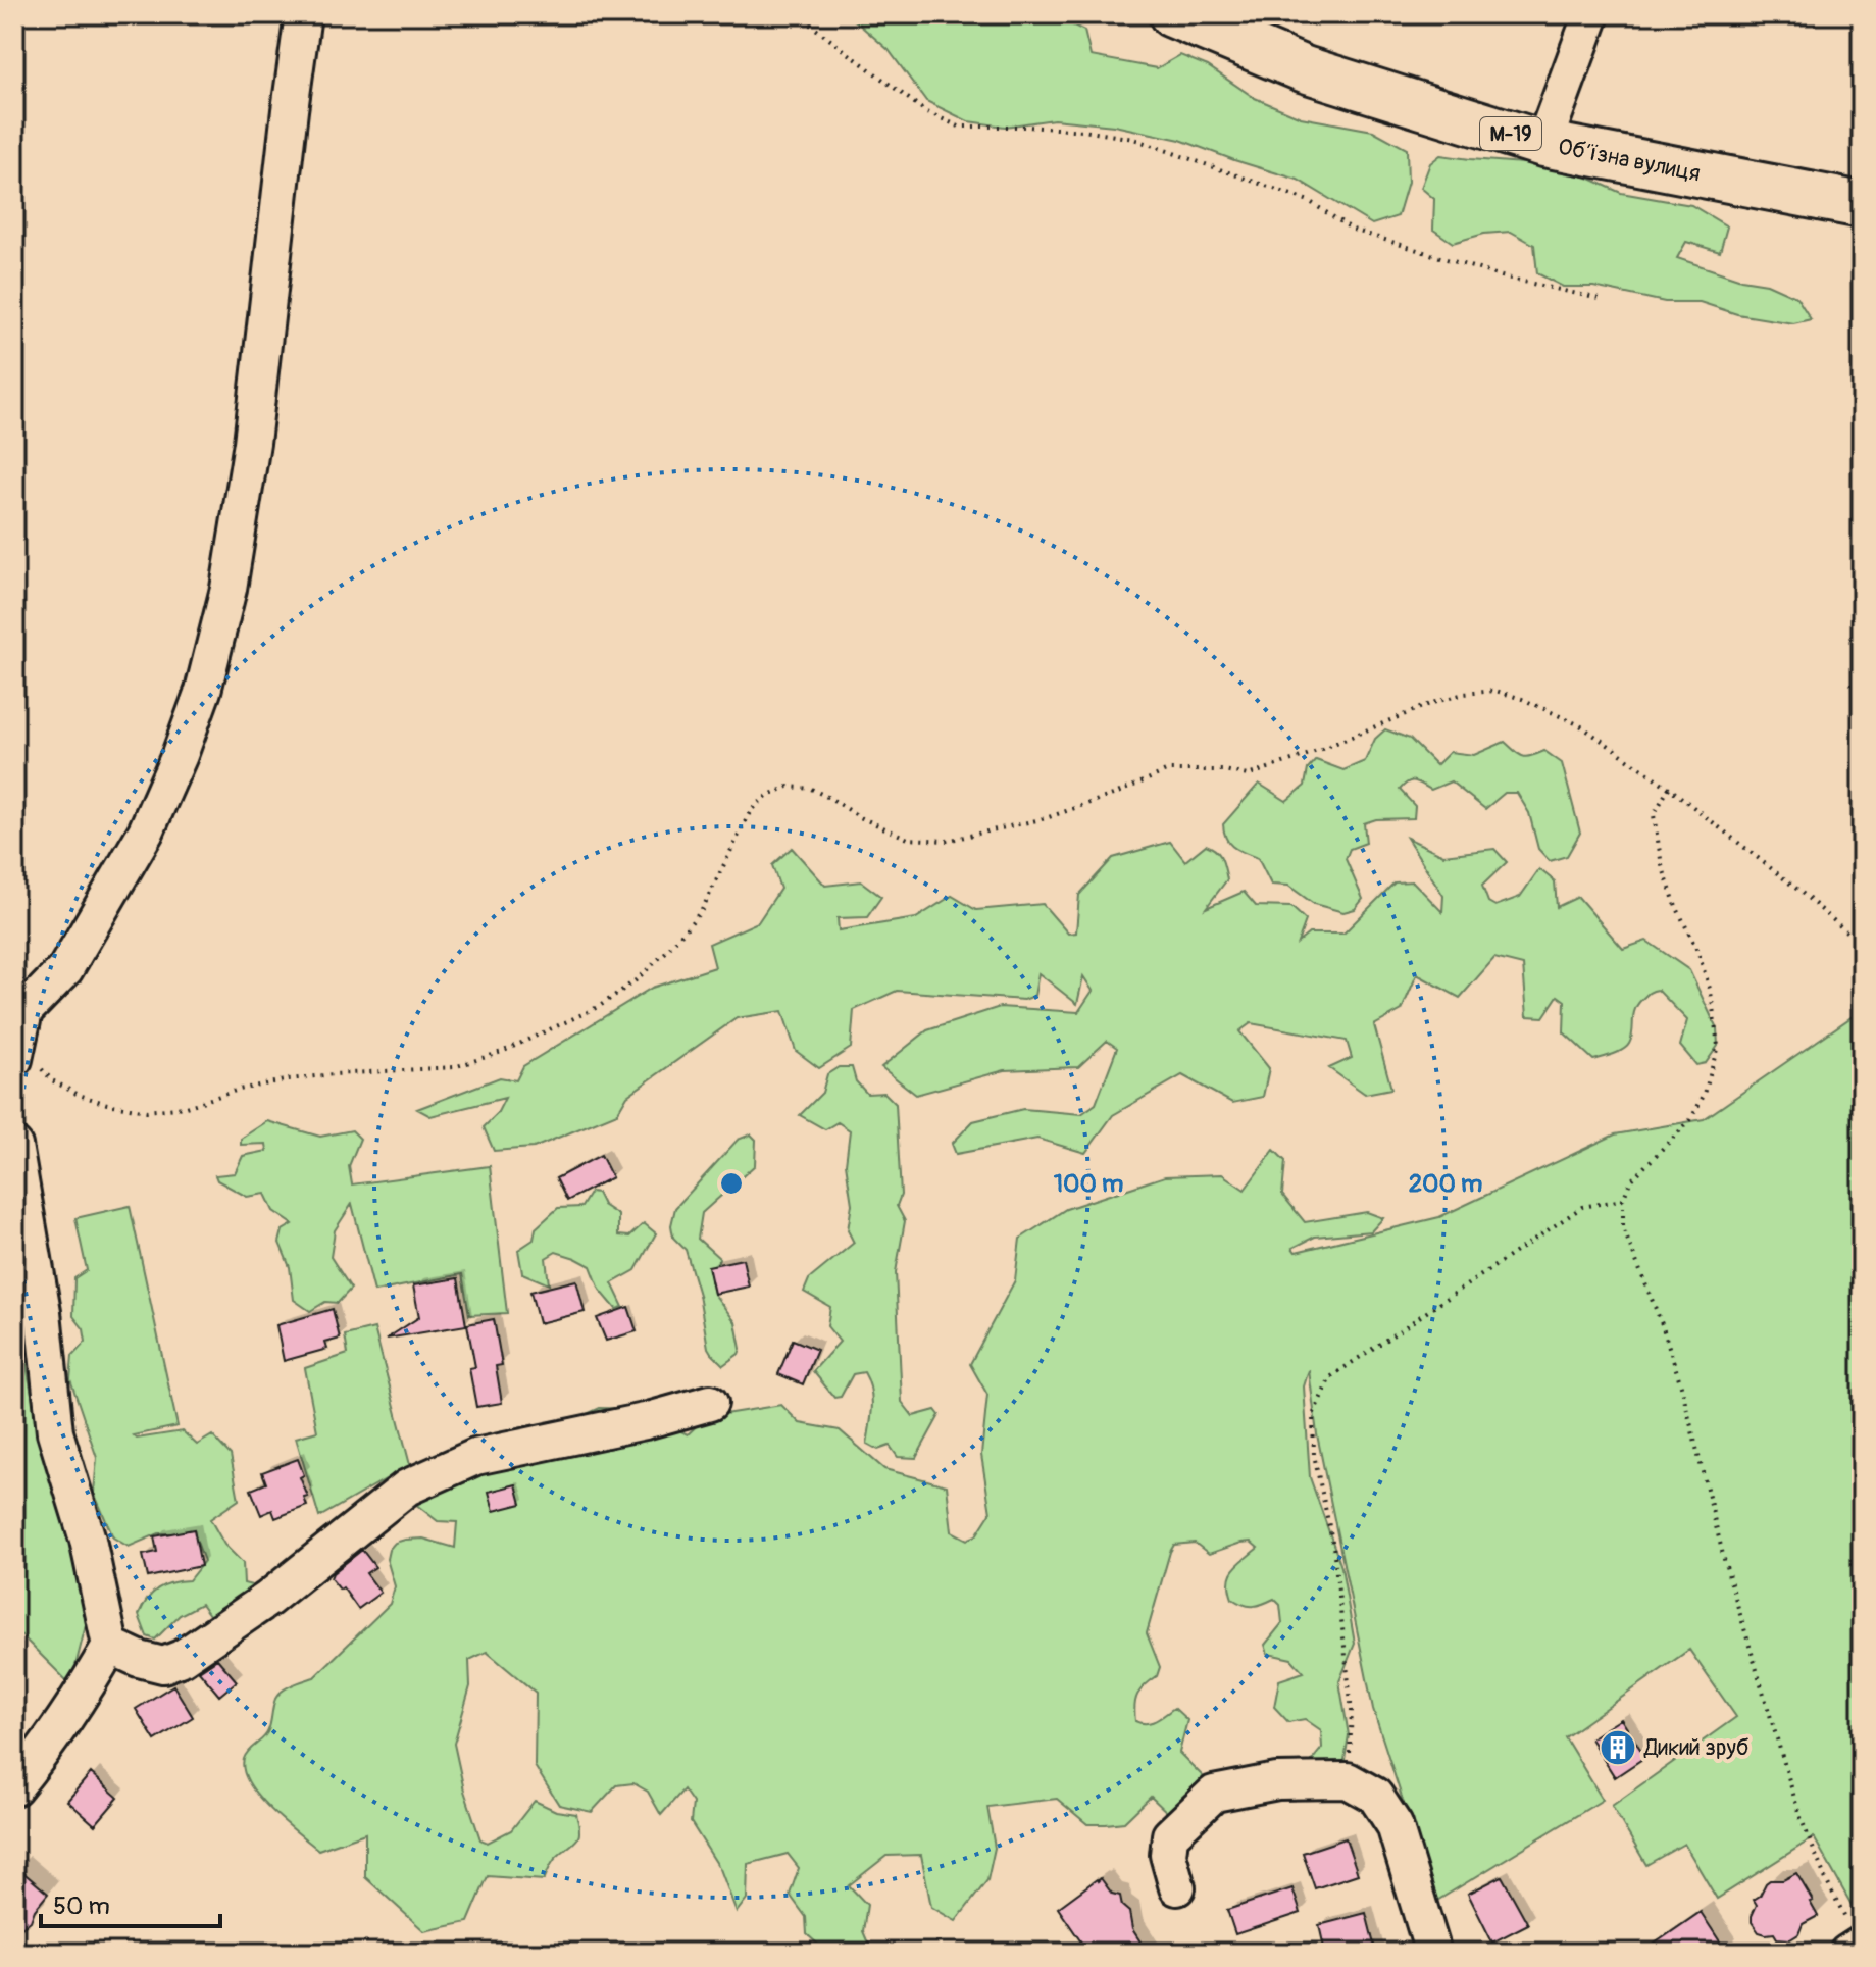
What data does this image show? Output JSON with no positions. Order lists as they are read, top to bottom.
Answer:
{
  "streets": {
    "highway": ["М-19", "Обʼїзна вулиця"]
  },
  "places": {
    "building": ["Дикий зруб"]
  },
  "scale_bar": "50 m",
  "rings": ["100 m", "200 m"]
}
